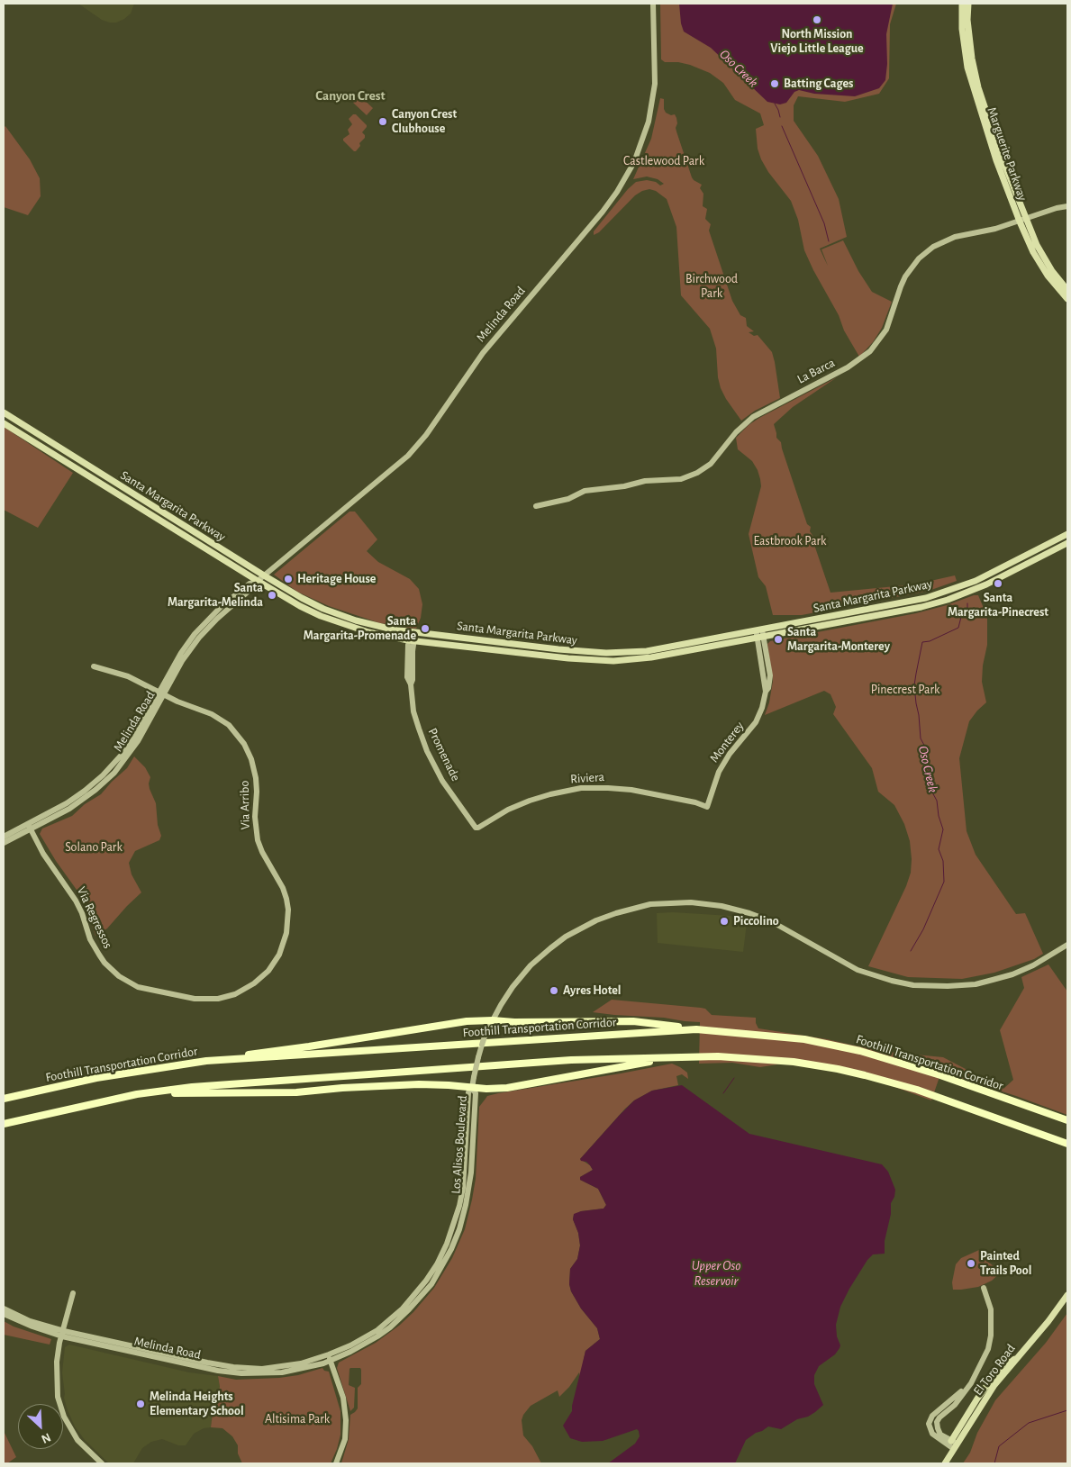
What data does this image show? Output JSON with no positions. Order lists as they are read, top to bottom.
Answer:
{
  "streets": {
    "highway": ["Foothill Transportation Corridor"],
    "main road": [
      "Marguerite Parkway",
      "Melinda Road",
      "La Barca",
      "Santa Margarita Parkway",
      "Monterey",
      "Promenade",
      "Riviera",
      "Via Arribo",
      "Via Regressos",
      "Los Alisos Boulevard",
      "El Toro Road"
    ]
  },
  "crossings": [
    ["Marguerite Parkway", "La Barca"],
    ["Melinda Road", "Santa Margarita Parkway"],
    ["Melinda Road", "Via Arribo"],
    ["Melinda Road", "Via Regressos"],
    ["Melinda Road", "Los Alisos Boulevard"],
    ["Santa Margarita Parkway", "Monterey"],
    ["Santa Margarita Parkway", "Promenade"],
    ["Monterey", "Riviera"],
    ["Promenade", "Riviera"],
    ["Via Arribo", "Via Regressos"]
  ],
  "districts": ["Canyon Crest"],
  "water": ["Oso Creek", "Upper Oso Reservoir"],
  "parks": [
    "Castlewood Park",
    "Birchwood Park",
    "Eastbrook Park",
    "Pinecrest Park",
    "Solano Park",
    "Altisima Park"
  ],
  "places": [
    "North Mission Viejo Little League",
    "Batting Cages",
    "Canyon Crest Clubhouse",
    "Heritage House",
    "Santa Margarita-Pinecrest",
    "Santa Margarita-Melinda",
    "Santa Margarita-Promenade",
    "Santa Margarita-Monterey",
    "Piccolino",
    "Ayres Hotel",
    "Painted Trails Pool",
    "Melinda Heights Elementary School"
  ],
  "north": "bottom right"
}
